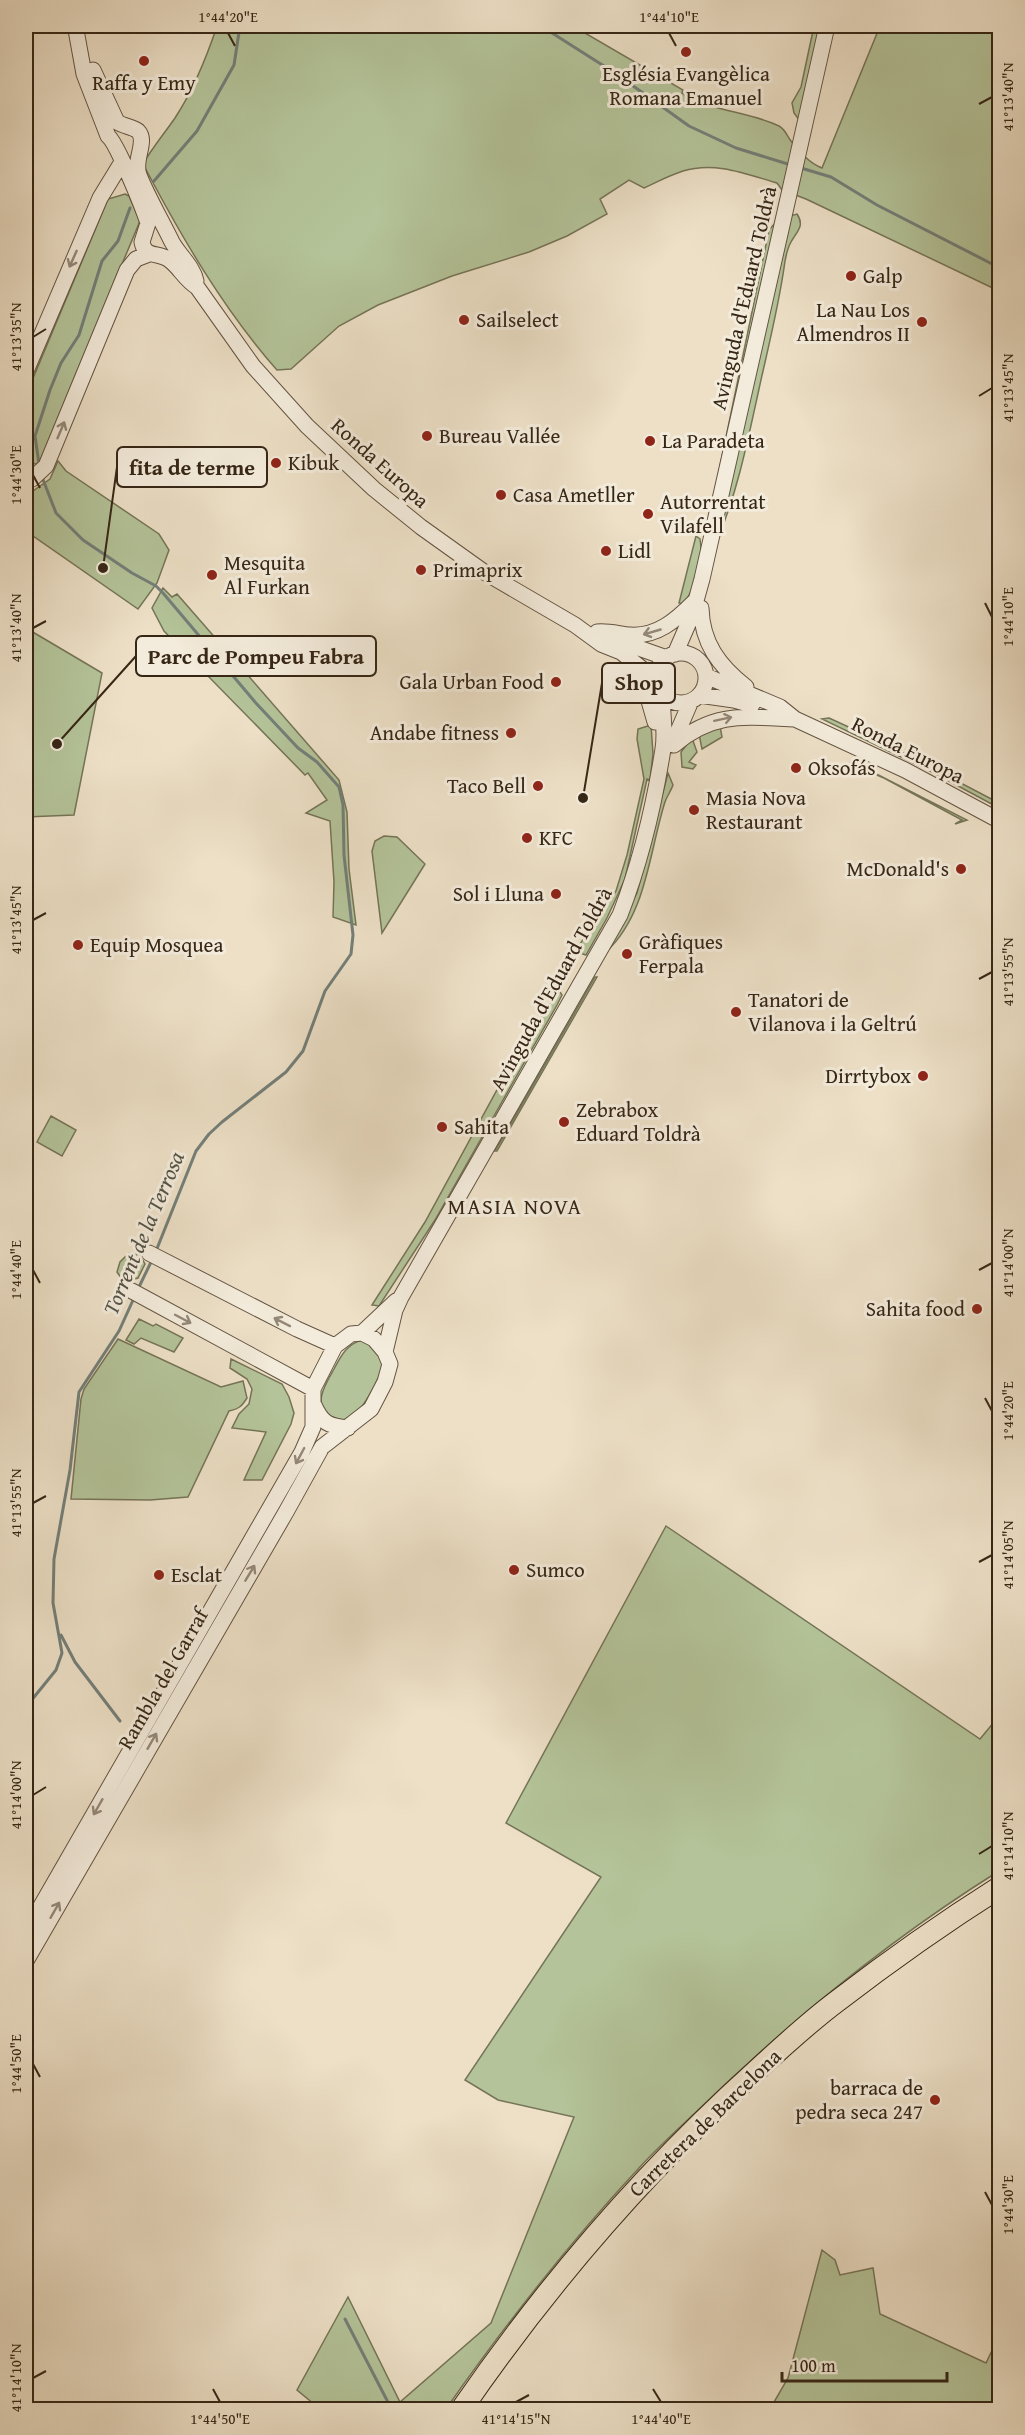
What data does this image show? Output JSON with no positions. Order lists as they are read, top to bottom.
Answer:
{
  "streets": {
    "highway": ["Carretera de Barcelona"],
    "street": ["Avinguda d'Eduard Toldrà", "Ronda Europa", "Rambla del Garraf"]
  },
  "crossings": [
    ["Avinguda d'Eduard Toldrà", "Ronda Europa"]
  ],
  "districts": ["MASIA NOVA"],
  "water": ["Torrent de la Terrosa"],
  "places": [
    "Església Evangèlica Romana Emanuel",
    "Raffa y Emy",
    "Galp",
    "Sailselect",
    "La Nau Los Almendros II",
    "Bureau Vallée",
    "La Paradeta",
    "Kibuk",
    "Casa Ametller",
    "Autorrentat Vilafell",
    "Lidl",
    "fita de terme",
    "Primaprix",
    "Mesquita Al Furkan",
    "Gala Urban Food",
    "Andabe fitness",
    "Parc de Pompeu Fabra",
    "Oksofás",
    "Taco Bell",
    "Shop",
    "Masia Nova Restaurant",
    "KFC",
    "McDonald's",
    "Sol i Lluna",
    "Equip Mosquea",
    "Gràfiques Ferpala",
    "Tanatori de Vilanova i la Geltrú",
    "Dirrtybox",
    "Zebrabox Eduard Toldrà",
    "Sahita",
    "Sahita food",
    "Sumco",
    "Esclat",
    "barraca de pedra seca 247"
  ],
  "scale_bar": "100 m",
  "coordinates": [
    "1°44'20\"E",
    "1°44'10\"E",
    "41°13'40\"N",
    "41°13'35\"N",
    "41°13'45\"N",
    "1°44'30\"E",
    "41°13'55\"N",
    "41°14'00\"N",
    "1°44'40\"E",
    "41°14'05\"N",
    "41°14'10\"N",
    "1°44'50\"E",
    "41°14'15\"N"
  ]
}
